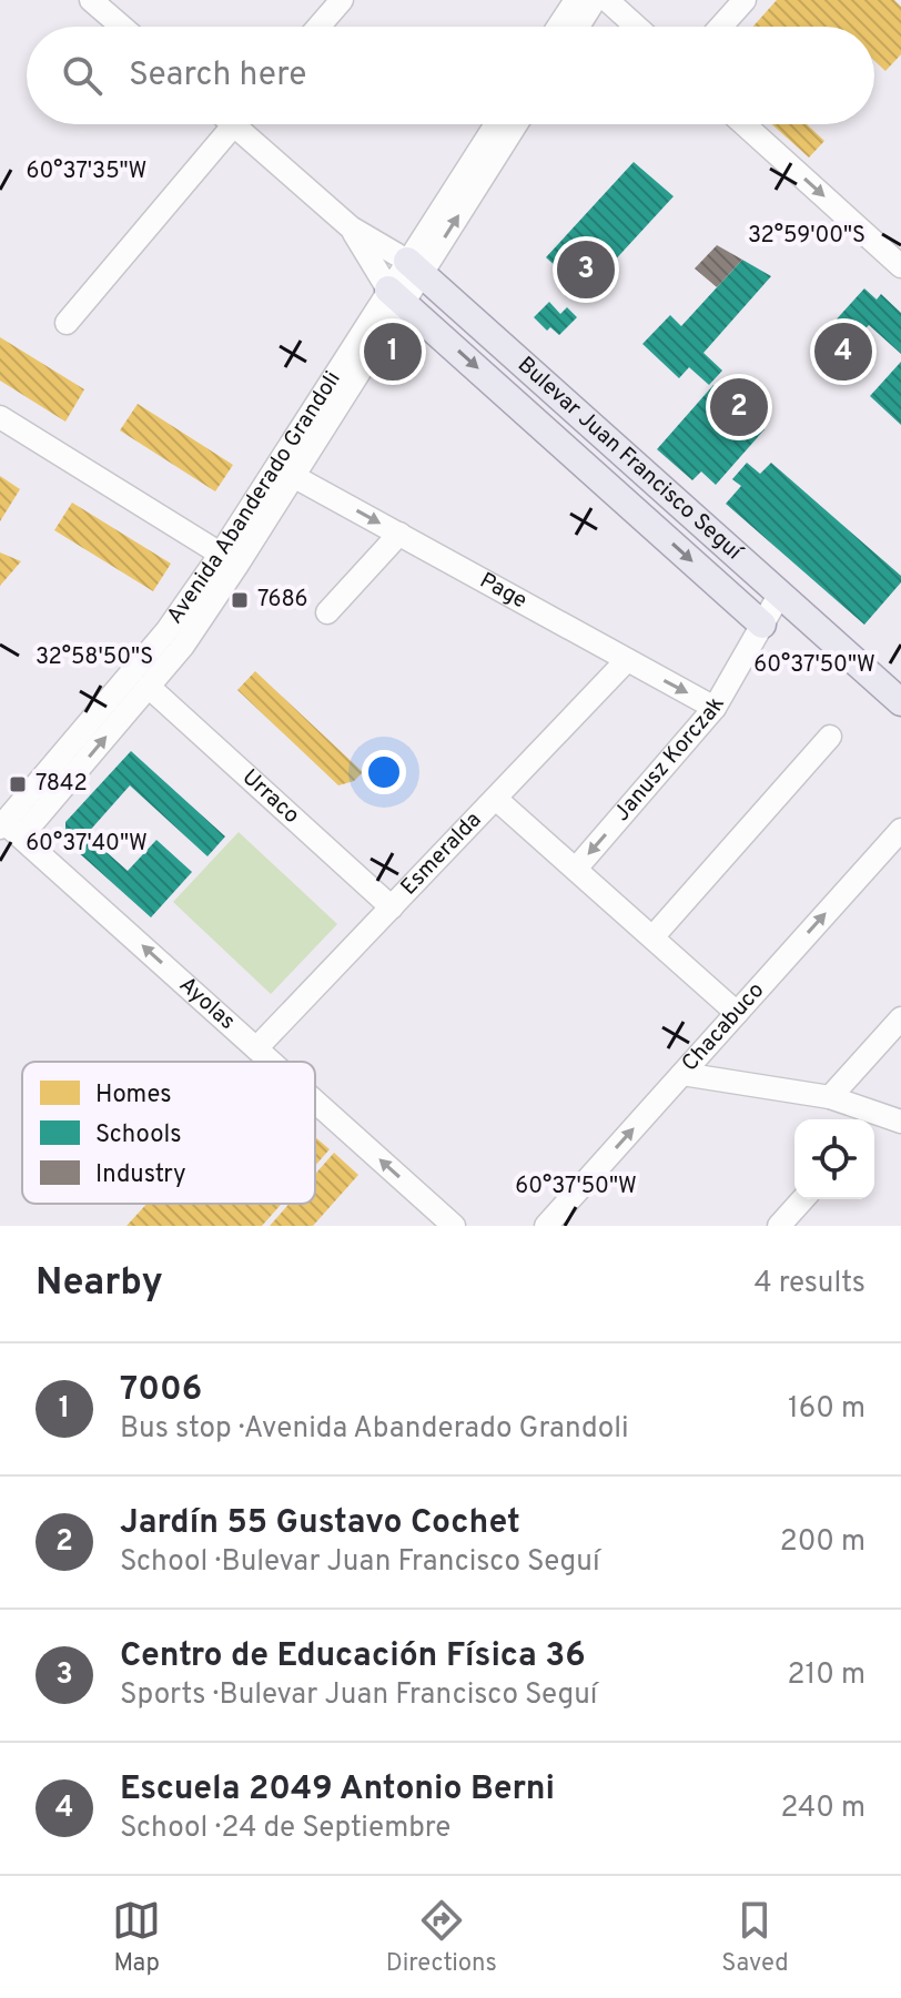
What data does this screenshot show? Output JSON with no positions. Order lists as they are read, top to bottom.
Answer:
{
  "streets": {
    "main road": ["Bulevar Juan Francisco Seguí"],
    "street": [
      "Avenida Abanderado Grandoli",
      "Page",
      "Janusz Korczak",
      "Urraco",
      "Esmeralda",
      "Ayolas",
      "Chacabuco"
    ]
  },
  "crossings": [
    ["Bulevar Juan Francisco Seguí", "Avenida Abanderado Grandoli"],
    ["Bulevar Juan Francisco Seguí", "Janusz Korczak"],
    ["Avenida Abanderado Grandoli", "Page"],
    ["Avenida Abanderado Grandoli", "Urraco"],
    ["Avenida Abanderado Grandoli", "Ayolas"],
    ["Page", "Janusz Korczak"],
    ["Page", "Esmeralda"],
    ["Urraco", "Esmeralda"],
    ["Esmeralda", "Ayolas"]
  ],
  "one_way": ["Page", "Ayolas"],
  "places": {
    "transit": ["7686", "7842"]
  },
  "legend": ["Homes", "Schools", "Industry"],
  "page": {
    "search": "Search here",
    "pins": [
      "3",
      "1",
      "4",
      "2"
    ],
    "heading": ["Nearby", "4 results"],
    "list": [
      {
        "mark": "1",
        "name": "7006",
        "note": "Bus stop · Avenida Abanderado Grandoli",
        "value": "160 m"
      },
      {
        "mark": "2",
        "name": "Jardín 55 Gustavo Cochet",
        "note": "School · Bulevar Juan Francisco Seguí",
        "value": "200 m"
      },
      {
        "mark": "3",
        "name": "Centro de Educación Física 36",
        "note": "Sports · Bulevar Juan Francisco Seguí",
        "value": "210 m"
      },
      {
        "mark": "4",
        "name": "Escuela 2049 Antonio Berni",
        "note": "School · 24 de Septiembre",
        "value": "240 m"
      }
    ],
    "nav": ["Map", "Directions", "Saved"]
  },
  "coordinates": [
    "60°37'35\"W",
    "32°59'00\"S",
    "32°58'50\"S",
    "60°37'50\"W",
    "60°37'40\"W"
  ]
}
